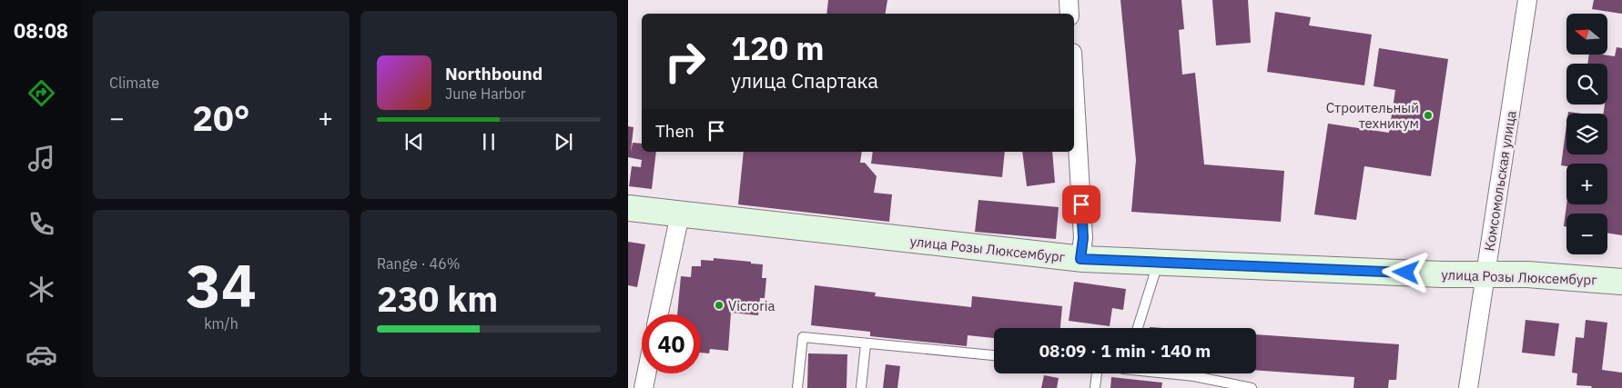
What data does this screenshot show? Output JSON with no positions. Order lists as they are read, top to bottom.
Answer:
{
  "streets": {
    "street": ["Комсомольская улица", "улица Розы Люксембург"]
  },
  "crossings": [
    ["Комсомольская улица", "улица Розы Люксембург"]
  ],
  "places": ["Строительный техникум", "Vicroria"],
  "north": "left",
  "page": {
    "tabs": "08:08",
    "tile": [
      "Climate",
      ["34", "km/h"],
      ["Range · 46%", "230 km"]
    ],
    "map_buttons": ["+", "−"],
    "turn": ["120 m", "улица Спартака"],
    "song": ["Northbound", "June Harbor"],
    "heat": ["−", "20°", "+"],
    "then": "Then",
    "limit": "40",
    "trip": "08:09 · 1 min · 140 m"
  }
}
